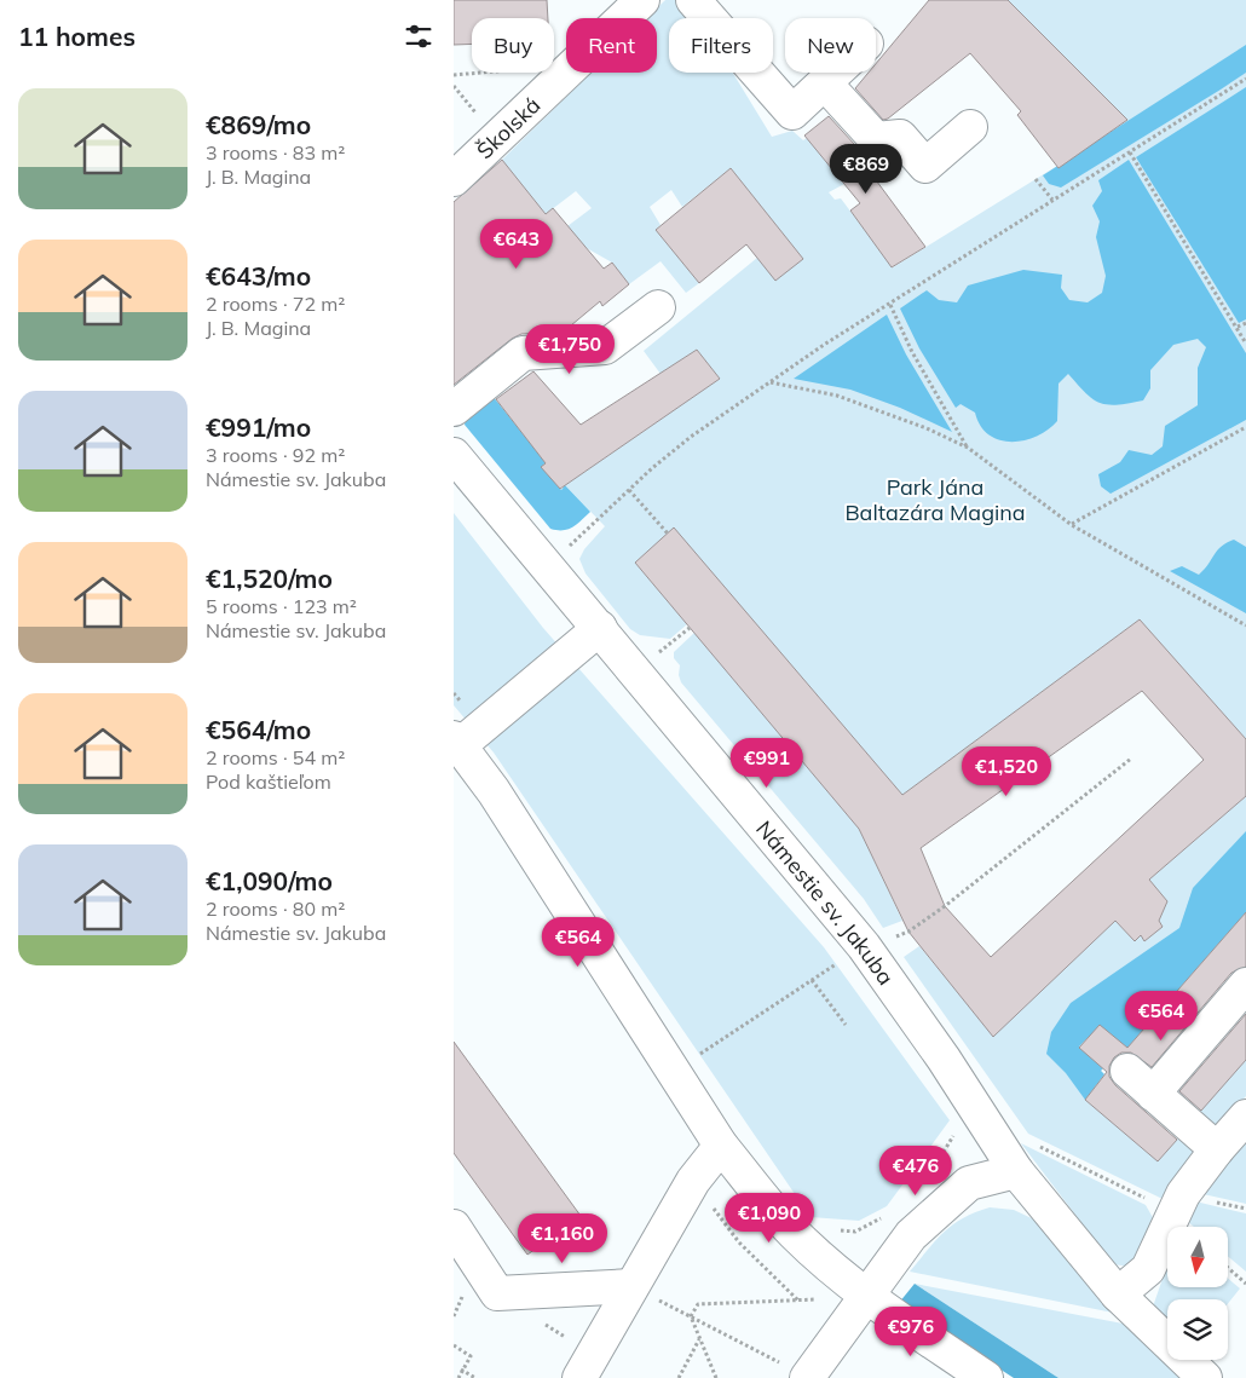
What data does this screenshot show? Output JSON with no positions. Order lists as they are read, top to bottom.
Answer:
{
  "streets": {
    "street": ["Školská", "Námestie sv. Jakuba"]
  },
  "parks": ["Park Jána Baltazára Magina"],
  "north": "bottom",
  "page": {
    "heading": "11 homes",
    "chip": [
      "Buy",
      "Rent",
      "Filters",
      "New"
    ],
    "list": [
      {
        "name": "€869/mo",
        "note": "3 rooms · 83 m² · J. B. Magina"
      },
      {
        "name": "€643/mo",
        "note": "2 rooms · 72 m² · J. B. Magina"
      },
      {
        "name": "€991/mo",
        "note": "3 rooms · 92 m² · Námestie sv. Jakuba"
      },
      {
        "name": "€1,520/mo",
        "note": "5 rooms · 123 m² · Námestie sv. Jakuba"
      },
      {
        "name": "€564/mo",
        "note": "2 rooms · 54 m² · Pod kaštieľom"
      },
      {
        "name": "€1,090/mo",
        "note": "2 rooms · 80 m² · Námestie sv. Jakuba"
      }
    ],
    "price": [
      "€869",
      "€643",
      "€1,750",
      "€991",
      "€1,520",
      "€564",
      "€564",
      "€476",
      "€1,090",
      "€1,160",
      "€976"
    ]
  }
}
